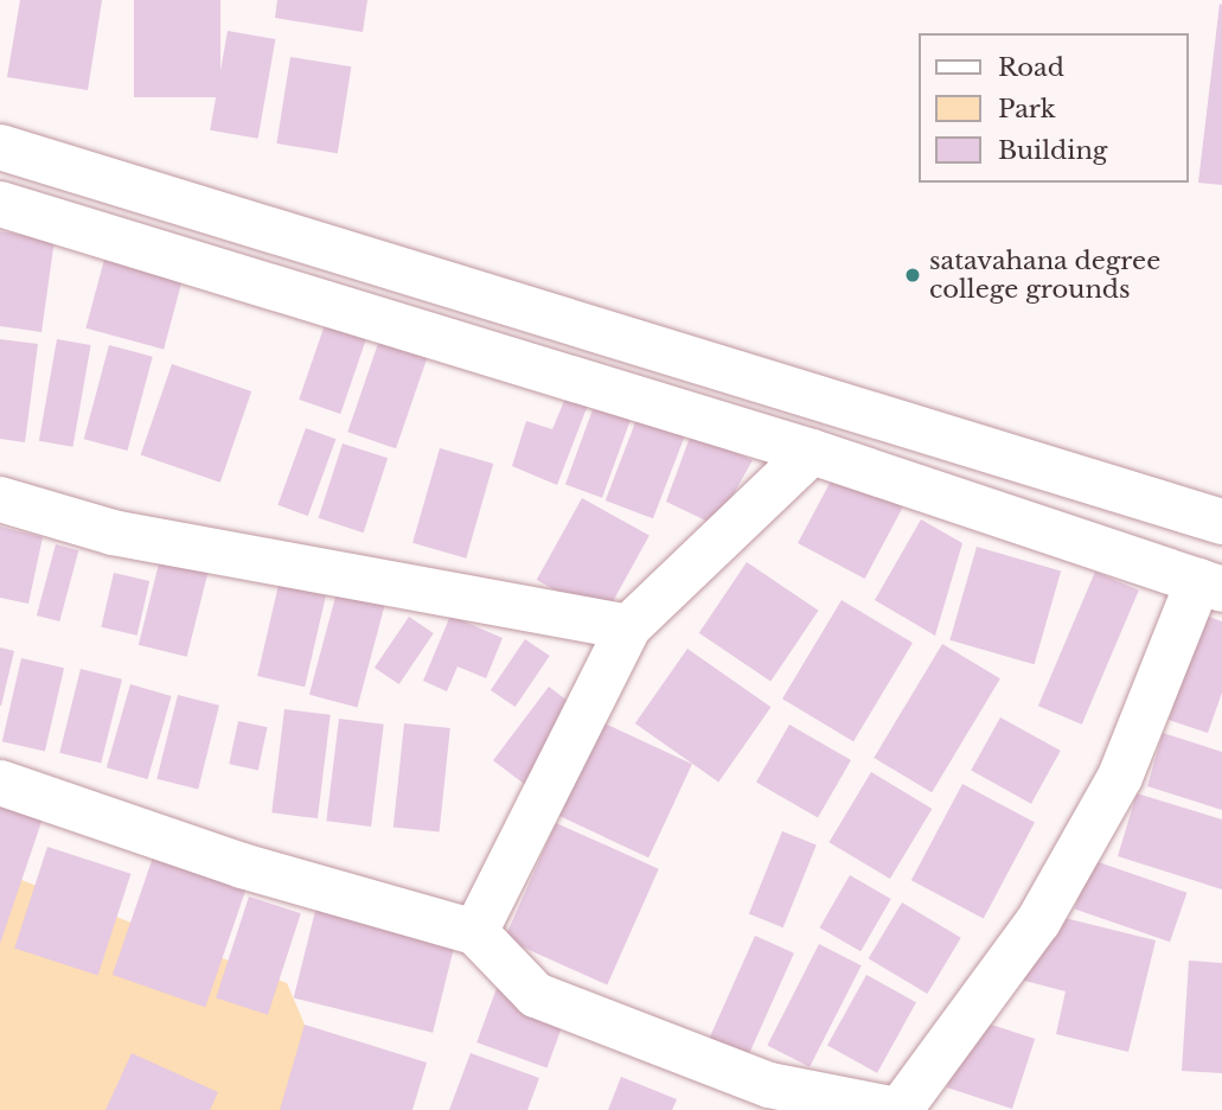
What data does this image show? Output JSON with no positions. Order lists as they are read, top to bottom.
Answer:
{
  "places": ["satavahana degree college grounds"],
  "legend": ["Road", "Park", "Building"]
}
